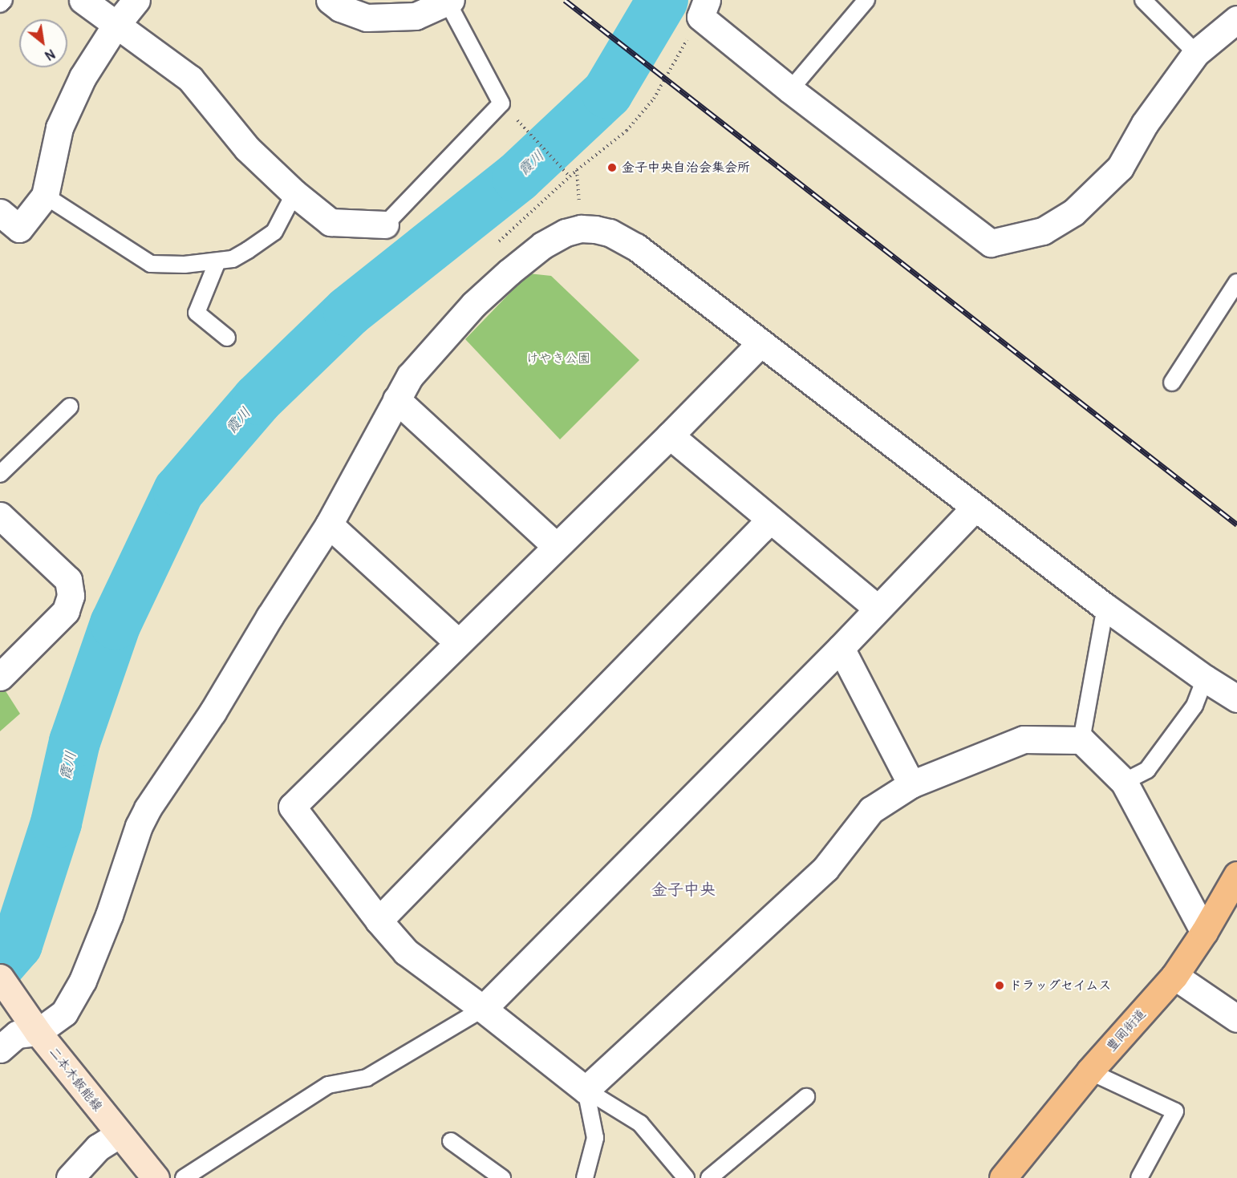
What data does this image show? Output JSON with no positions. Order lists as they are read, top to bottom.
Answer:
{
  "streets": {
    "main road": ["豊岡街道", "二本木飯能線"]
  },
  "districts": ["金子中央"],
  "water": ["霞川"],
  "parks": ["けやき公園"],
  "places": ["金子中央自治会集会所", "ドラッグセイムス"],
  "north": "bottom right"
}
